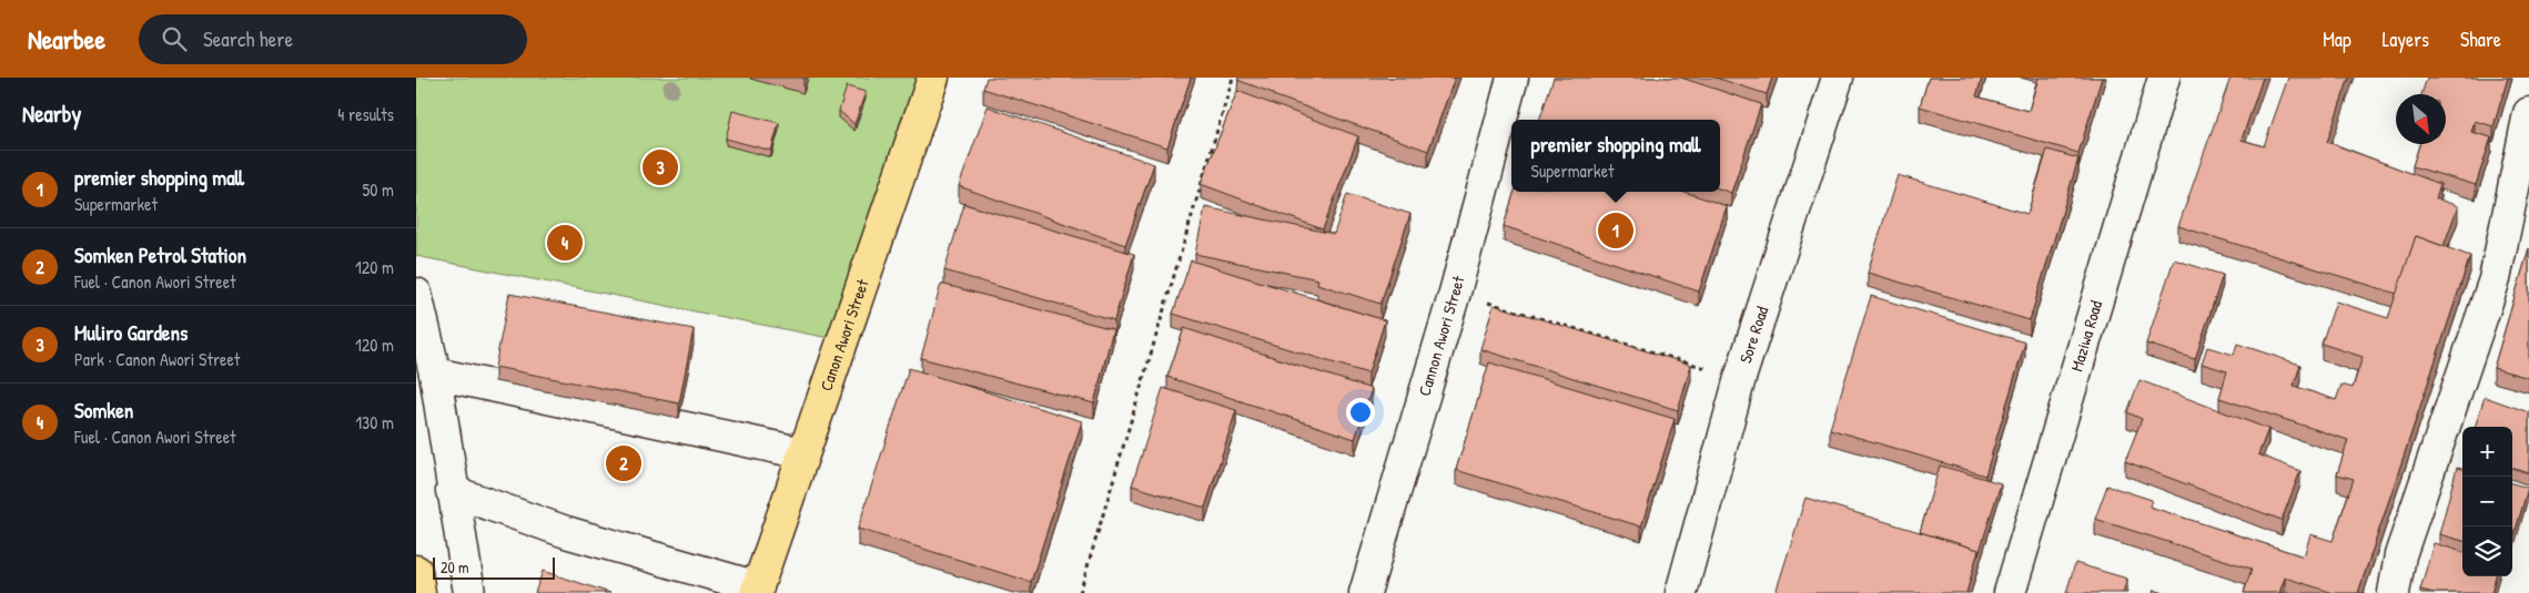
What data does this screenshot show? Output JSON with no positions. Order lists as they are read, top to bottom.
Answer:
{
  "streets": {
    "main road": ["Canon Awori Street"],
    "street": ["Sore Road", "Maziwa Road", "Cannon Awori Street"]
  },
  "scale_bar": "20 m",
  "north": "bottom right",
  "page": {
    "header": "Nearbee",
    "search": "Search here",
    "nav": ["Map", "Layers", "Share"],
    "heading": ["Nearby", "4 results"],
    "popup": ["premier shopping mall", "Supermarket"],
    "pins": [
      "3",
      "1",
      "4",
      "2"
    ],
    "list": [
      {
        "mark": "1",
        "name": "premier shopping mall",
        "note": "Supermarket",
        "value": "50 m"
      },
      {
        "mark": "2",
        "name": "Somken Petrol Station",
        "note": "Fuel · Canon Awori Street",
        "value": "120 m"
      },
      {
        "mark": "3",
        "name": "Muliro Gardens",
        "note": "Park · Canon Awori Street",
        "value": "120 m"
      },
      {
        "mark": "4",
        "name": "Somken",
        "note": "Fuel · Canon Awori Street",
        "value": "130 m"
      }
    ],
    "map_buttons": ["+", "−"],
    "scale": "20 m"
  }
}
